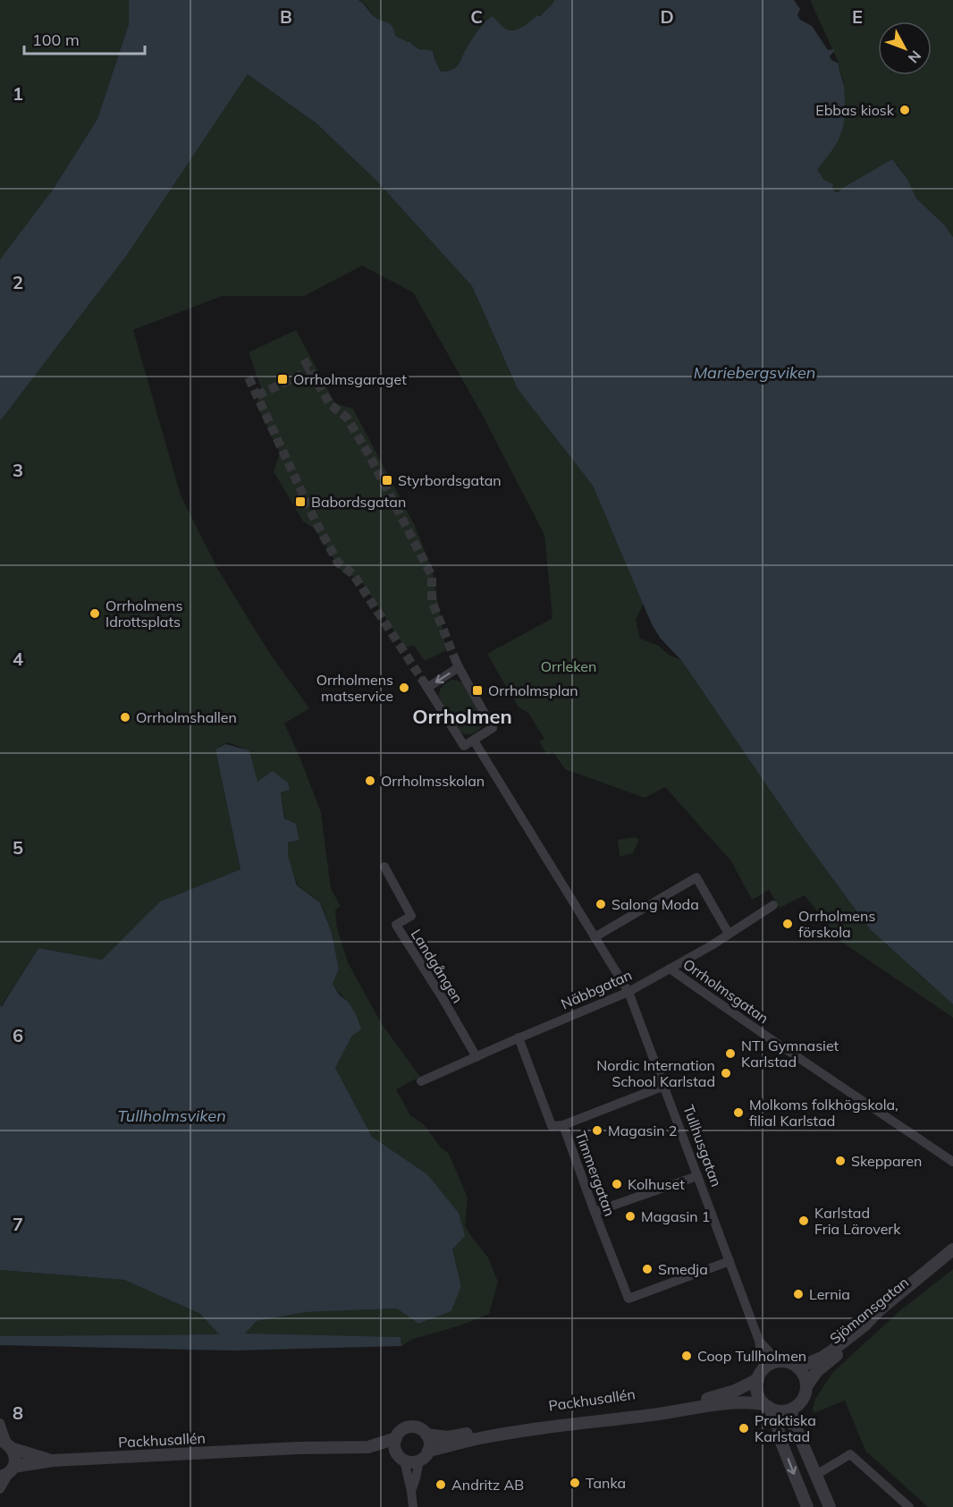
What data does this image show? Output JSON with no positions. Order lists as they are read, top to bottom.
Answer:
{
  "streets": {
    "street": [
      "Landgången",
      "Näbbgatan",
      "Orrholmsgatan",
      "Tullhusgatan",
      "Timmergatan",
      "Sjömansgatan",
      "Packhusallén"
    ]
  },
  "crossings": [
    ["Landgången", "Näbbgatan"],
    ["Näbbgatan", "Orrholmsgatan"],
    ["Näbbgatan", "Tullhusgatan"],
    ["Näbbgatan", "Timmergatan"],
    ["Tullhusgatan", "Timmergatan"],
    ["Tullhusgatan", "Sjömansgatan"],
    ["Tullhusgatan", "Packhusallén"],
    ["Sjömansgatan", "Packhusallén"]
  ],
  "districts": ["Orrholmen"],
  "water": ["Mariebergsviken", "Tullholmsviken"],
  "parks": ["Orrleken"],
  "places": {
    "other": [
      "Ebbas kiosk",
      "Orrholmens Idrottsplats",
      "Orrholmens matservice",
      "Orrholmshallen",
      "Orrholmsskolan",
      "Salong Moda",
      "Orrholmens förskola",
      "NTI Gymnasiet Karlstad",
      "Nordic Internation School Karlstad",
      "Molkoms folkhögskola, filial Karlstad",
      "Magasin 2",
      "Skepparen",
      "Kolhuset",
      "Magasin 1",
      "Karlstad Fria Läroverk",
      "Smedja",
      "Lernia",
      "Coop Tullholmen",
      "Praktiska Karlstad",
      "Tanka",
      "Andritz AB"
    ],
    "transit": [
      "Orrholmsgaraget",
      "Styrbordsgatan",
      "Babordsgatan",
      "Orrholmsplan"
    ]
  },
  "scale_bar": "100 m",
  "north": "bottom right",
  "grid": {
    "columns": [
      "B",
      "C",
      "D",
      "E"
    ],
    "rows": [
      "1",
      "2",
      "3",
      "4",
      "5",
      "6",
      "7",
      "8"
    ]
  }
}
